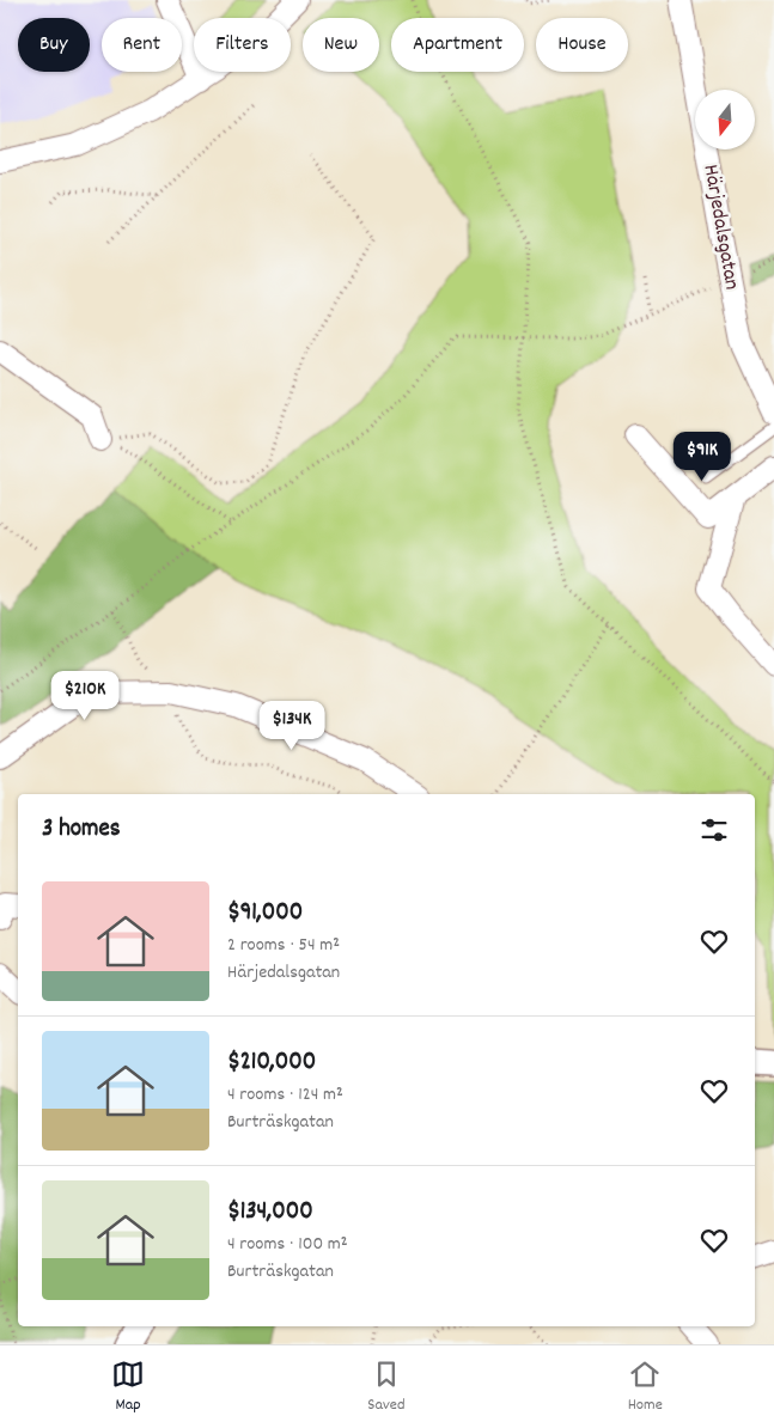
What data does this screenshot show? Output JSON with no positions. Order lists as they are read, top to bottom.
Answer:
{
  "streets": {
    "street": ["Härjedalsgatan"]
  },
  "north": "bottom",
  "page": {
    "chip": [
      "Buy",
      "Rent",
      "Filters",
      "New",
      "Apartment",
      "House"
    ],
    "price": ["$91K", "$210K", "$134K"],
    "heading": "3 homes",
    "list": [
      {
        "name": "$91,000",
        "note": "2 rooms · 54 m² · Härjedalsgatan"
      },
      {
        "name": "$210,000",
        "note": "4 rooms · 124 m² · Burträskgatan"
      },
      {
        "name": "$134,000",
        "note": "4 rooms · 100 m² · Burträskgatan"
      }
    ],
    "tabs": ["Map", "Saved", "Home"]
  }
}
